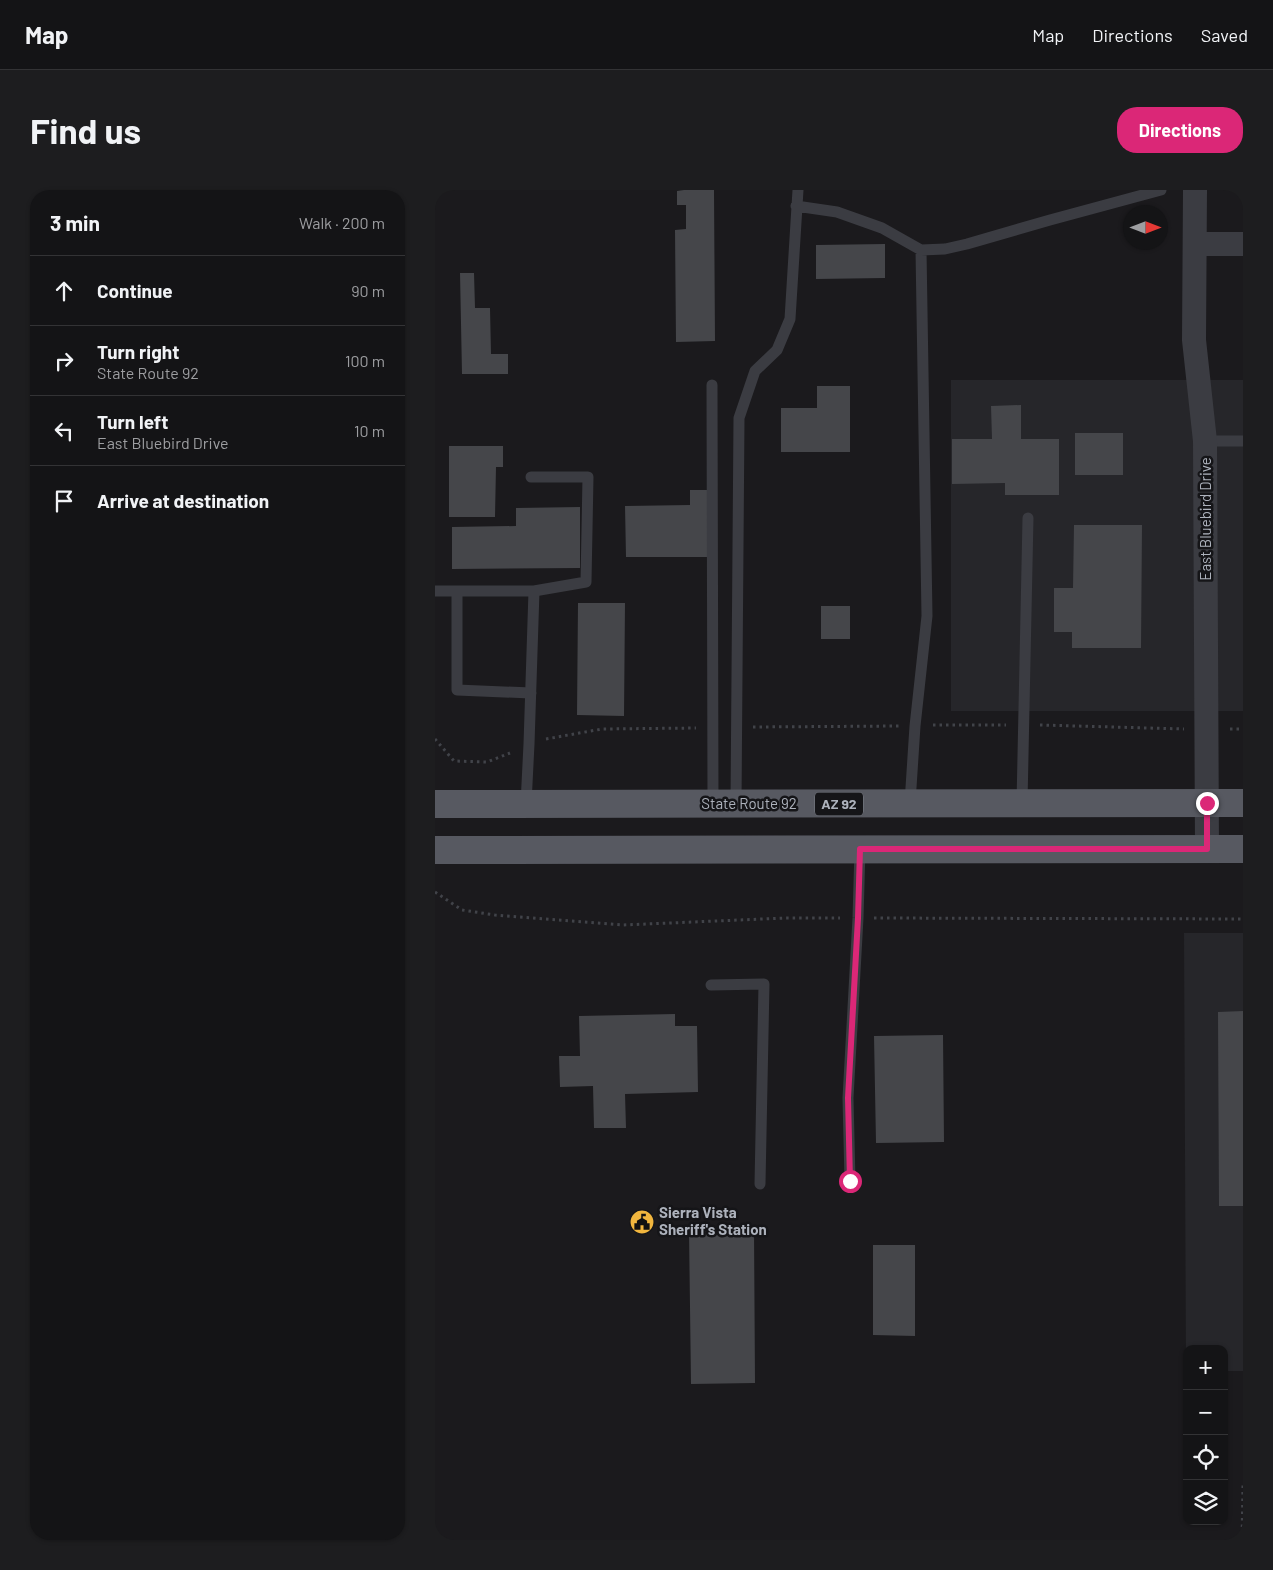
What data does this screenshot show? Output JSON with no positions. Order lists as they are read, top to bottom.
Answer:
{
  "streets": {
    "main road": ["State Route 92", "AZ 92"],
    "street": ["East Bluebird Drive"]
  },
  "crossings": [
    ["East Bluebird Drive", "State Route 92"]
  ],
  "places": {
    "public building": ["Sierra Vista Sheriff's Station"]
  },
  "north": "right",
  "page": {
    "header": "Map",
    "nav": ["Map", "Directions", "Saved"],
    "buttons": "Directions",
    "title": "Find us",
    "heading": ["3 min", "Walk · 200 m"],
    "list": [
      ["Continue", "90 m"],
      ["Turn right", "State Route 92", "100 m"],
      ["Turn left", "East Bluebird Drive", "10 m"],
      "Arrive at destination"
    ],
    "map_buttons": ["+", "−"]
  }
}
